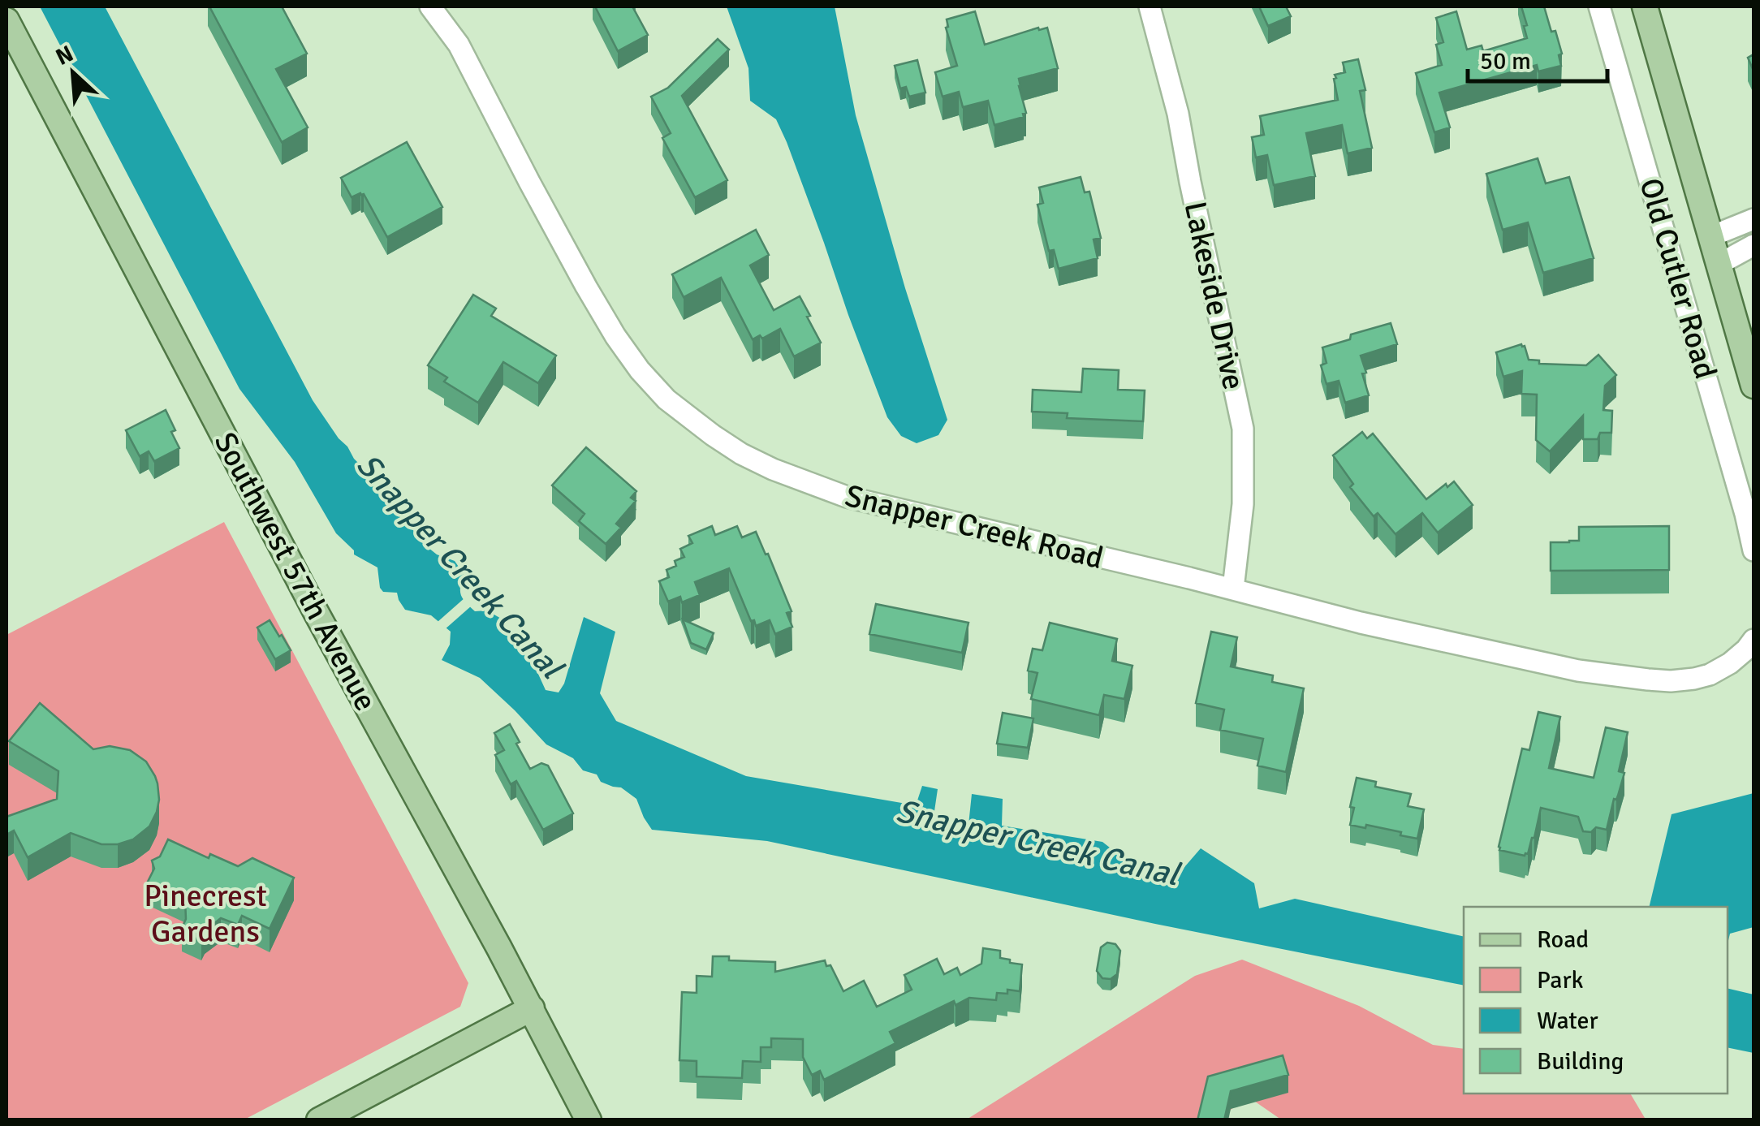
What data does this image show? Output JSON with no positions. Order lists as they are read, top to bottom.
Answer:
{
  "streets": {
    "main road": ["Old Cutler Road", "Southwest 57th Avenue"],
    "street": ["Lakeside Drive", "Snapper Creek Road"]
  },
  "crossings": [
    ["Lakeside Drive", "Snapper Creek Road"]
  ],
  "water": ["Snapper Creek Canal"],
  "parks": ["Pinecrest Gardens"],
  "legend": [
    "Road",
    "Park",
    "Water",
    "Building"
  ],
  "scale_bar": "50 m",
  "north": "top left"
}
